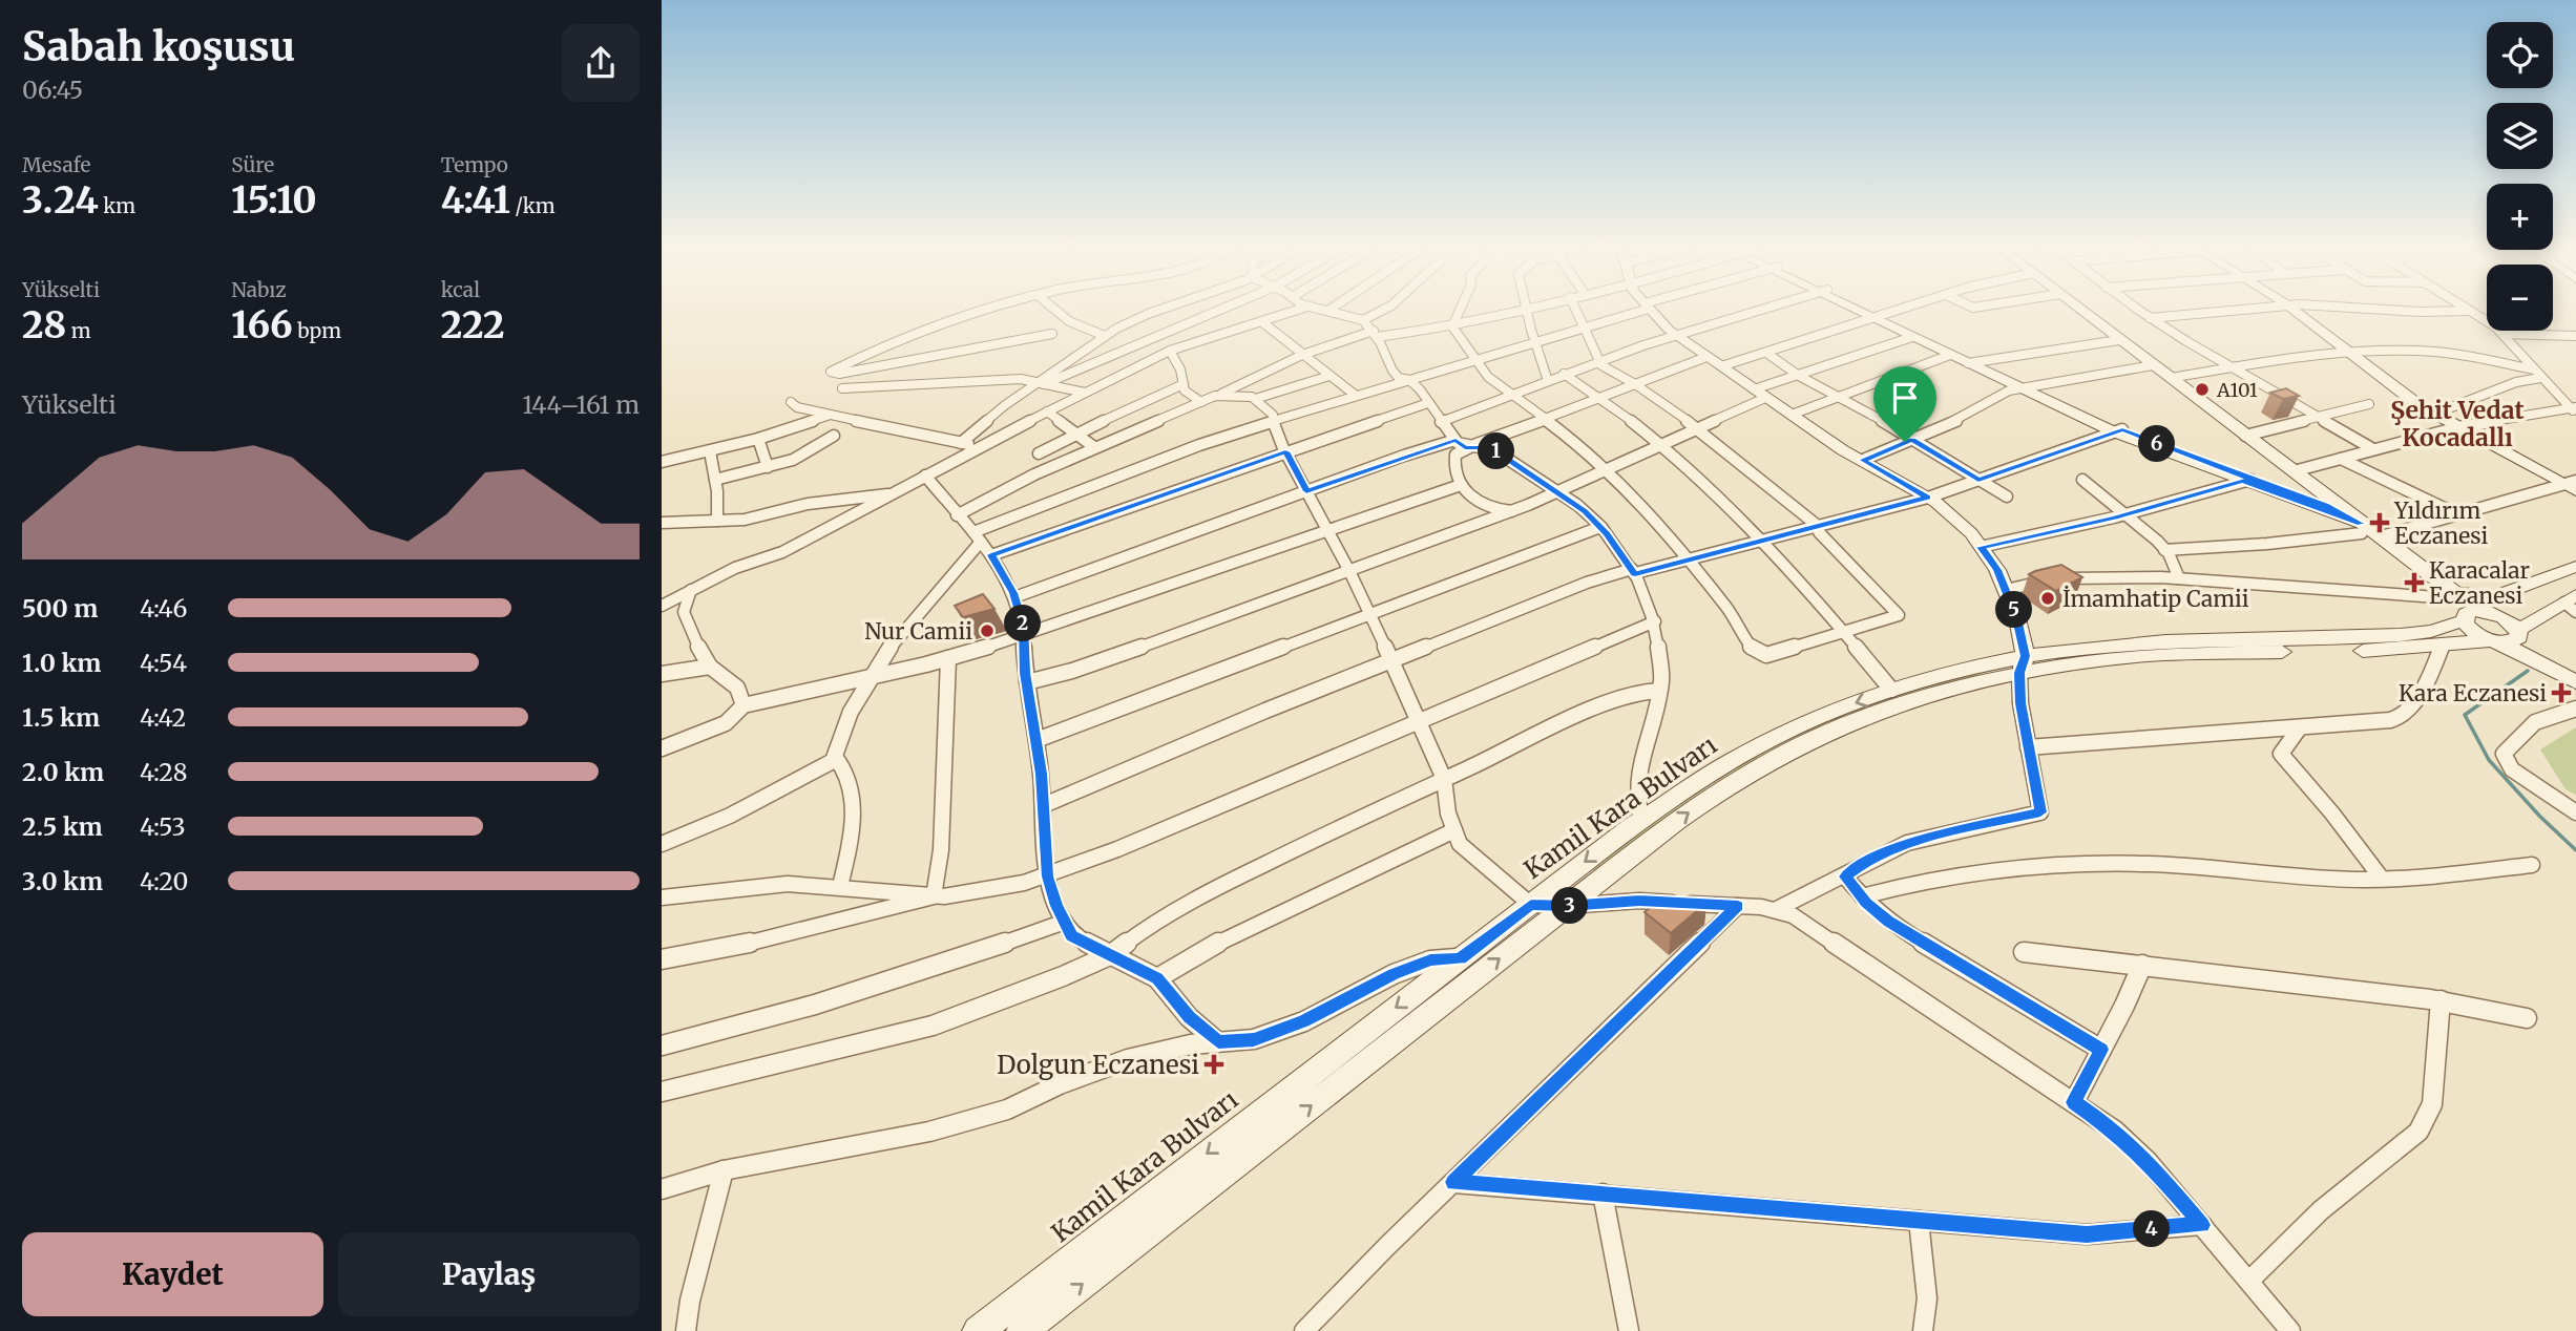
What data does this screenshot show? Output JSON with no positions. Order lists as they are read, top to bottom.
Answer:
{
  "streets": {
    "main road": ["Kamil Kara Bulvarı"]
  },
  "districts": ["Şehit Vedat Kocadallı"],
  "places": {
    "other": ["A101", "İmamhatip Camii", "Nur Camii"],
    "health": [
      "Yıldırım Eczanesi",
      "Karacalar Eczanesi",
      "Kara Eczanesi",
      "Dolgun Eczanesi"
    ]
  },
  "page": {
    "heading": ["Sabah koşusu", "06:45"],
    "map_buttons": ["+", "−"],
    "stats": [
      ["Mesafe", "3.24 km"],
      ["Süre", "15:10"],
      ["Tempo", "4:41 /km"],
      ["Yükselti", "28 m"],
      ["Nabız", "166 bpm"],
      ["kcal", "222"]
    ],
    "chart": ["Yükselti", "144–161 m"],
    "pins": [
      "6",
      "1",
      "5",
      "2",
      "3",
      "4"
    ],
    "list": [
      {
        "name": "500 m",
        "note": "4:46"
      },
      {
        "name": "1.0 km",
        "note": "4:54"
      },
      {
        "name": "1.5 km",
        "note": "4:42"
      },
      {
        "name": "2.0 km",
        "note": "4:28"
      },
      {
        "name": "2.5 km",
        "note": "4:53"
      },
      {
        "name": "3.0 km",
        "note": "4:20"
      }
    ],
    "buttons": ["Kaydet", "Paylaş"]
  }
}
